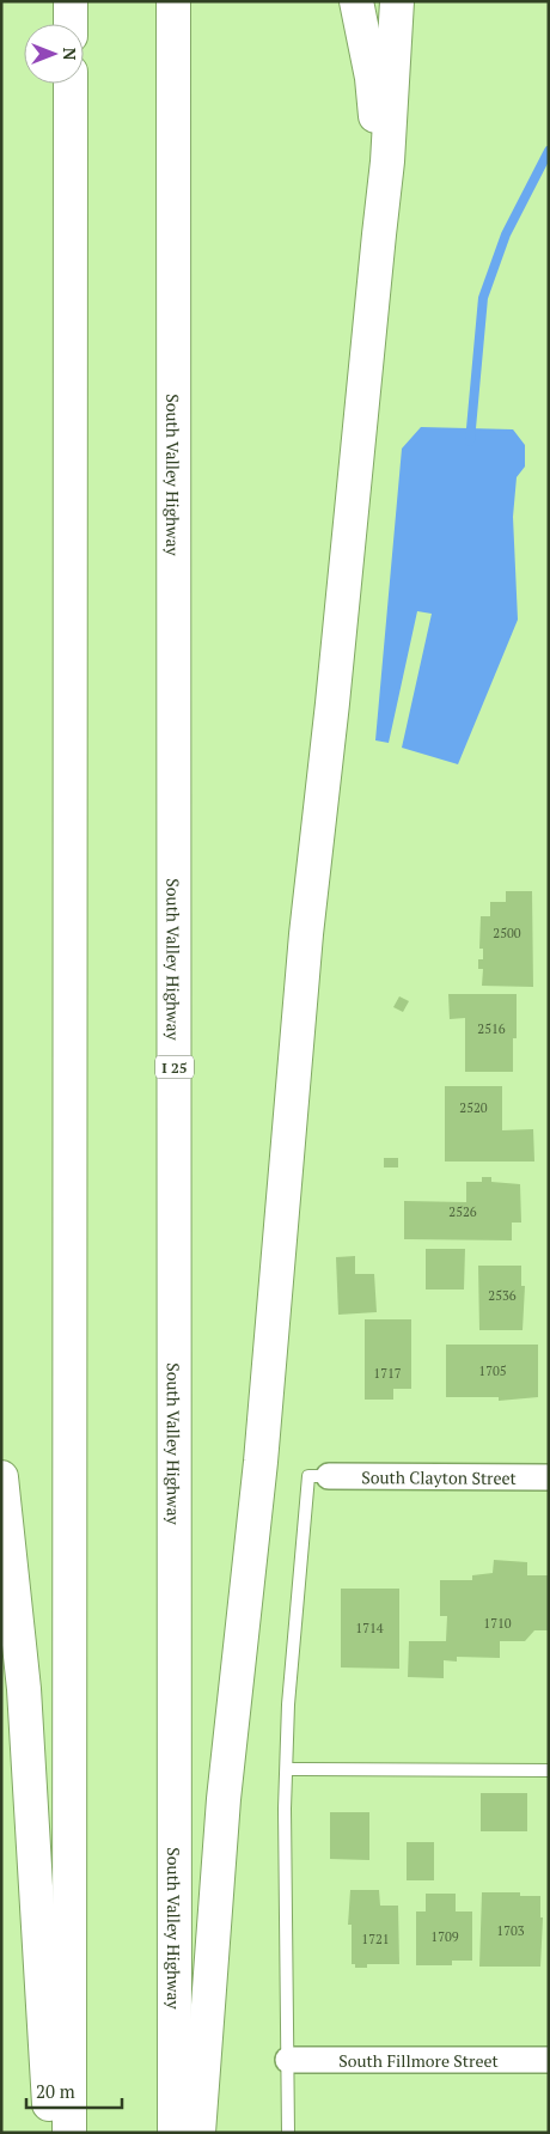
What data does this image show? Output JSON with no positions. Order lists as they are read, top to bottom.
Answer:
{
  "streets": {
    "highway": ["South Valley Highway", "I 25"],
    "street": ["South Clayton Street", "South Fillmore Street"]
  },
  "house_numbers": [
    "2500",
    "2516",
    "2520",
    "2526",
    "2536",
    "1705",
    "1717",
    "1710",
    "1714",
    "1703",
    "1709",
    "1721"
  ],
  "scale_bar": "20 m",
  "north": "right"
}
